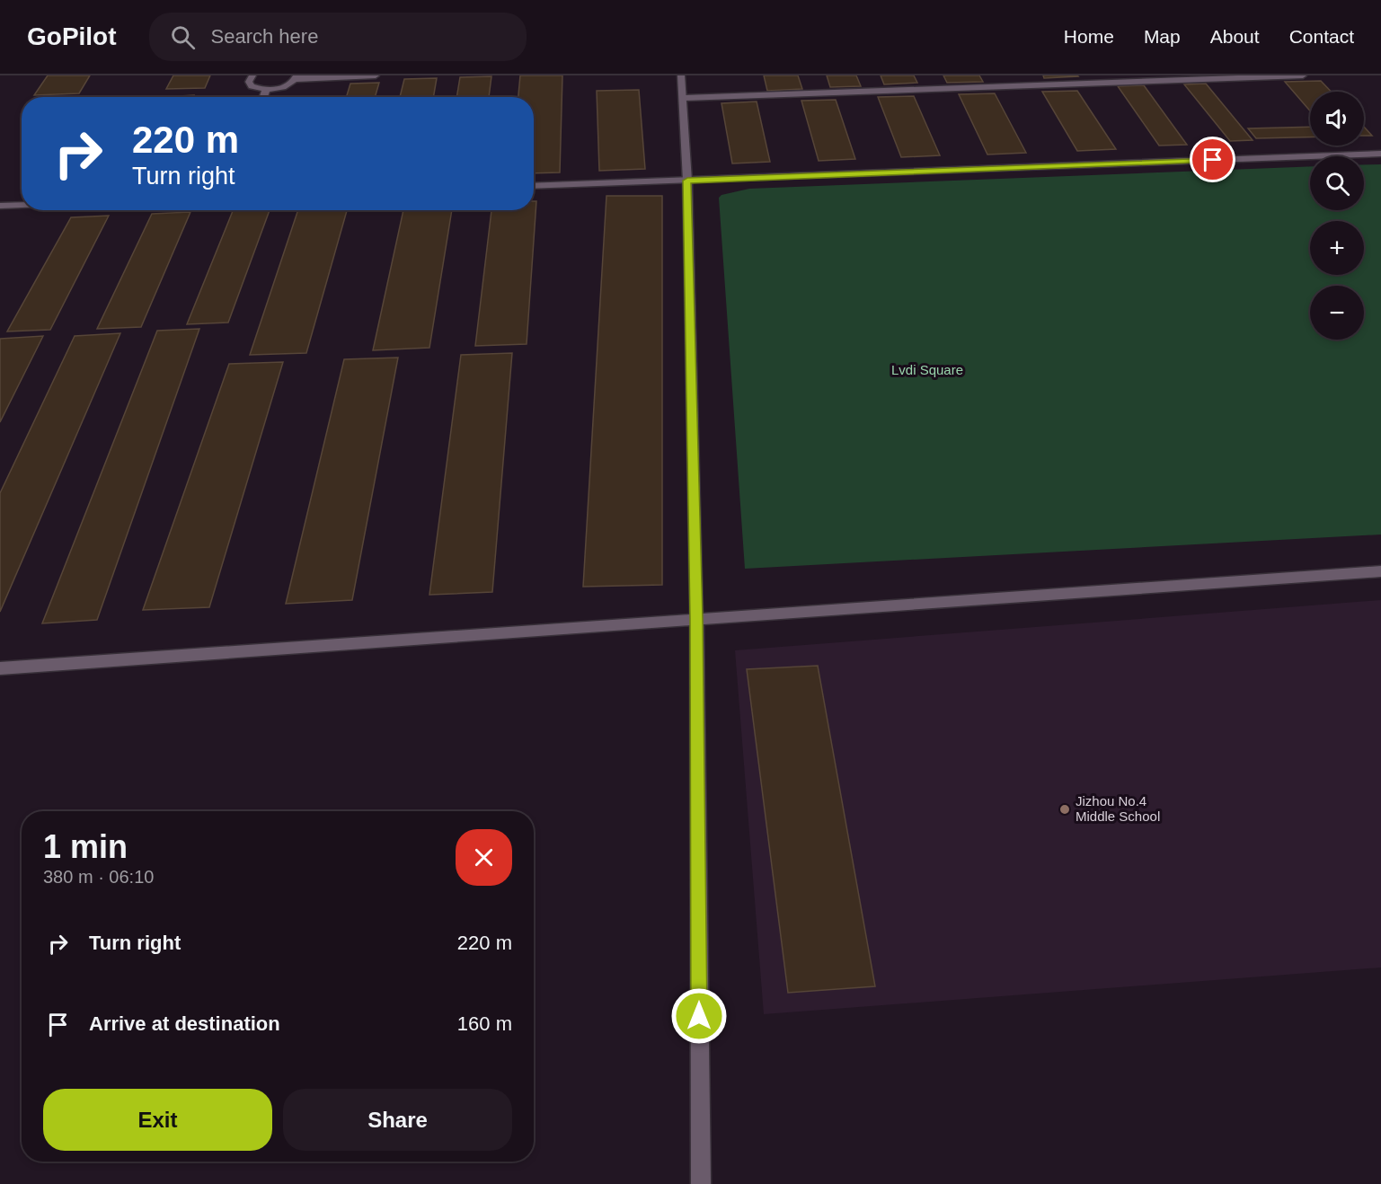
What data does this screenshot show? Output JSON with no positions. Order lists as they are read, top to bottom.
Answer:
{
  "parks": ["Lvdi Square"],
  "places": ["Jizhou No.4 Middle School"],
  "page": {
    "header": "GoPilot",
    "search": "Search here",
    "nav": [
      "Home",
      "Map",
      "About",
      "Contact"
    ],
    "map_buttons": ["+", "−"],
    "turn": ["220 m", "Turn right"],
    "heading": ["1 min", "380 m · 06:10"],
    "list": [
      {
        "name": "Turn right",
        "value": "220 m"
      },
      {
        "name": "Arrive at destination",
        "value": "160 m"
      }
    ],
    "buttons": ["Exit", "Share"]
  }
}
